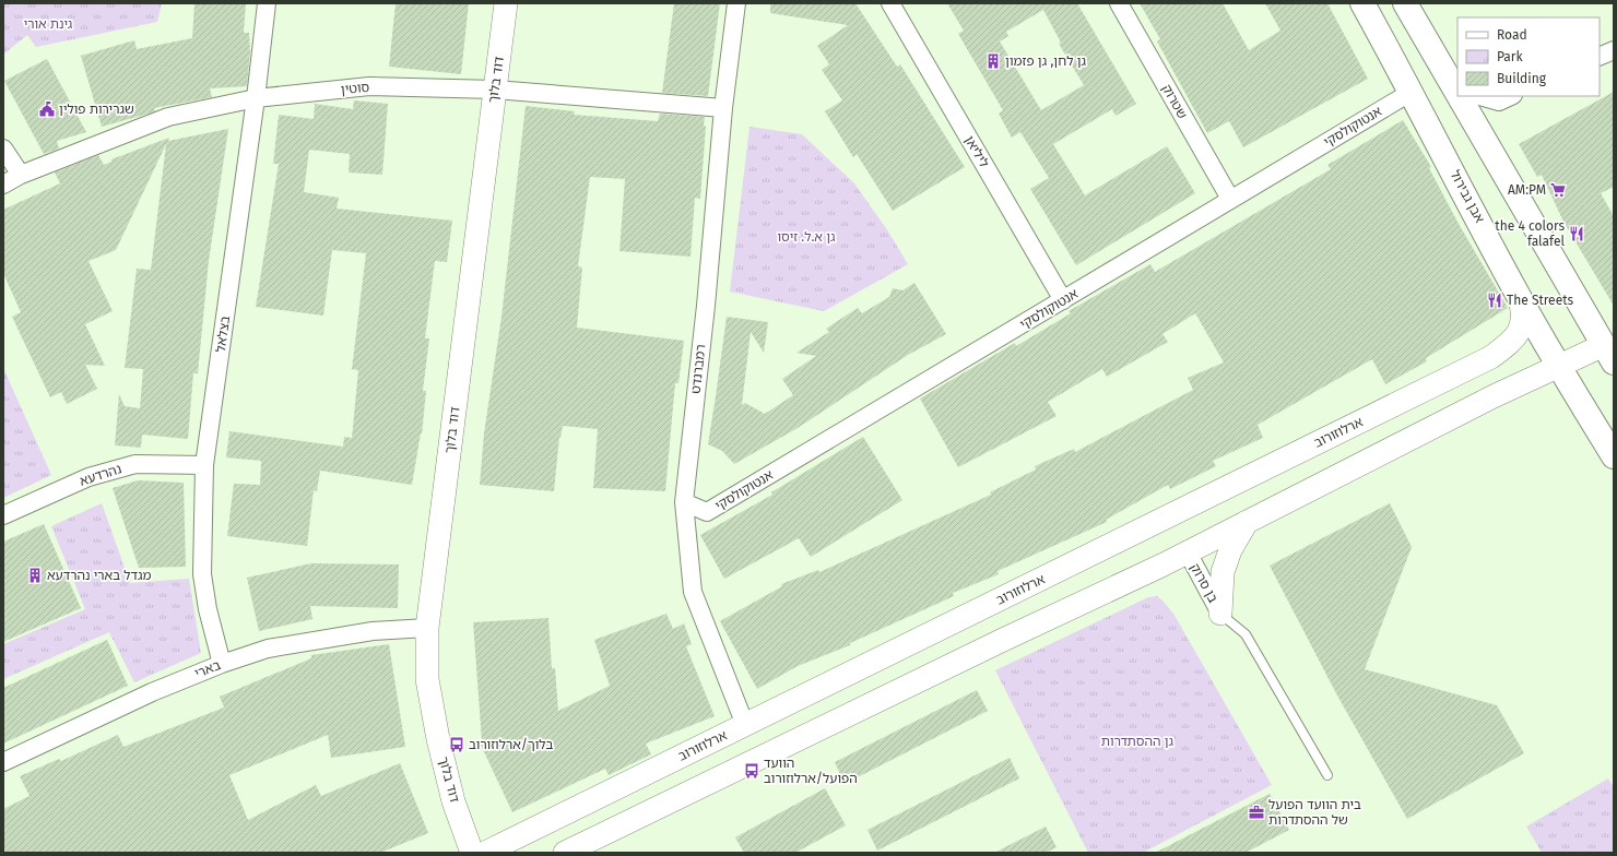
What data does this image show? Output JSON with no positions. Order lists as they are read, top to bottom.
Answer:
{
  "streets": {
    "main road": ["אבן גבירול"],
    "street": [
      "דוד בלוך",
      "סוטין",
      "שטרוק",
      "אנטוקולסקי",
      "ליליאן",
      "בצלאל",
      "רמברנדט",
      "ארלוזורוב",
      "נהרדעא",
      "בן סרוק",
      "בארי"
    ]
  },
  "crossings": [
    ["דוד בלוך", "סוטין"],
    ["דוד בלוך", "בארי"],
    ["סוטין", "בצלאל"],
    ["סוטין", "רמברנדט"],
    ["שטרוק", "אנטוקולסקי"],
    ["אנטוקולסקי", "ליליאן"],
    ["אנטוקולסקי", "אבן גבירול"],
    ["אנטוקולסקי", "רמברנדט"],
    ["אבן גבירול", "ארלוזורוב"],
    ["בצלאל", "נהרדעא"],
    ["בצלאל", "בארי"],
    ["רמברנדט", "ארלוזורוב"]
  ],
  "parks": ["גינת אורי", "גן א.ל. זיסו", "גן ההסתדרות"],
  "places": {
    "building": ["גן לחן, גן פזמון", "מגדל בארי נהרדעא"],
    "public building": ["שגרירות פולין"],
    "supermarket": ["AM:PM"],
    "restaurant": ["the 4 colors falafel", "The Streets"],
    "bus stop": ["בלוך/ארלוזורוב", "הוועד הפועל/ארלוזורוב"],
    "office": ["בית הוועד הפועל של ההסתדרות"]
  },
  "legend": ["Road", "Park", "Building"]
}
